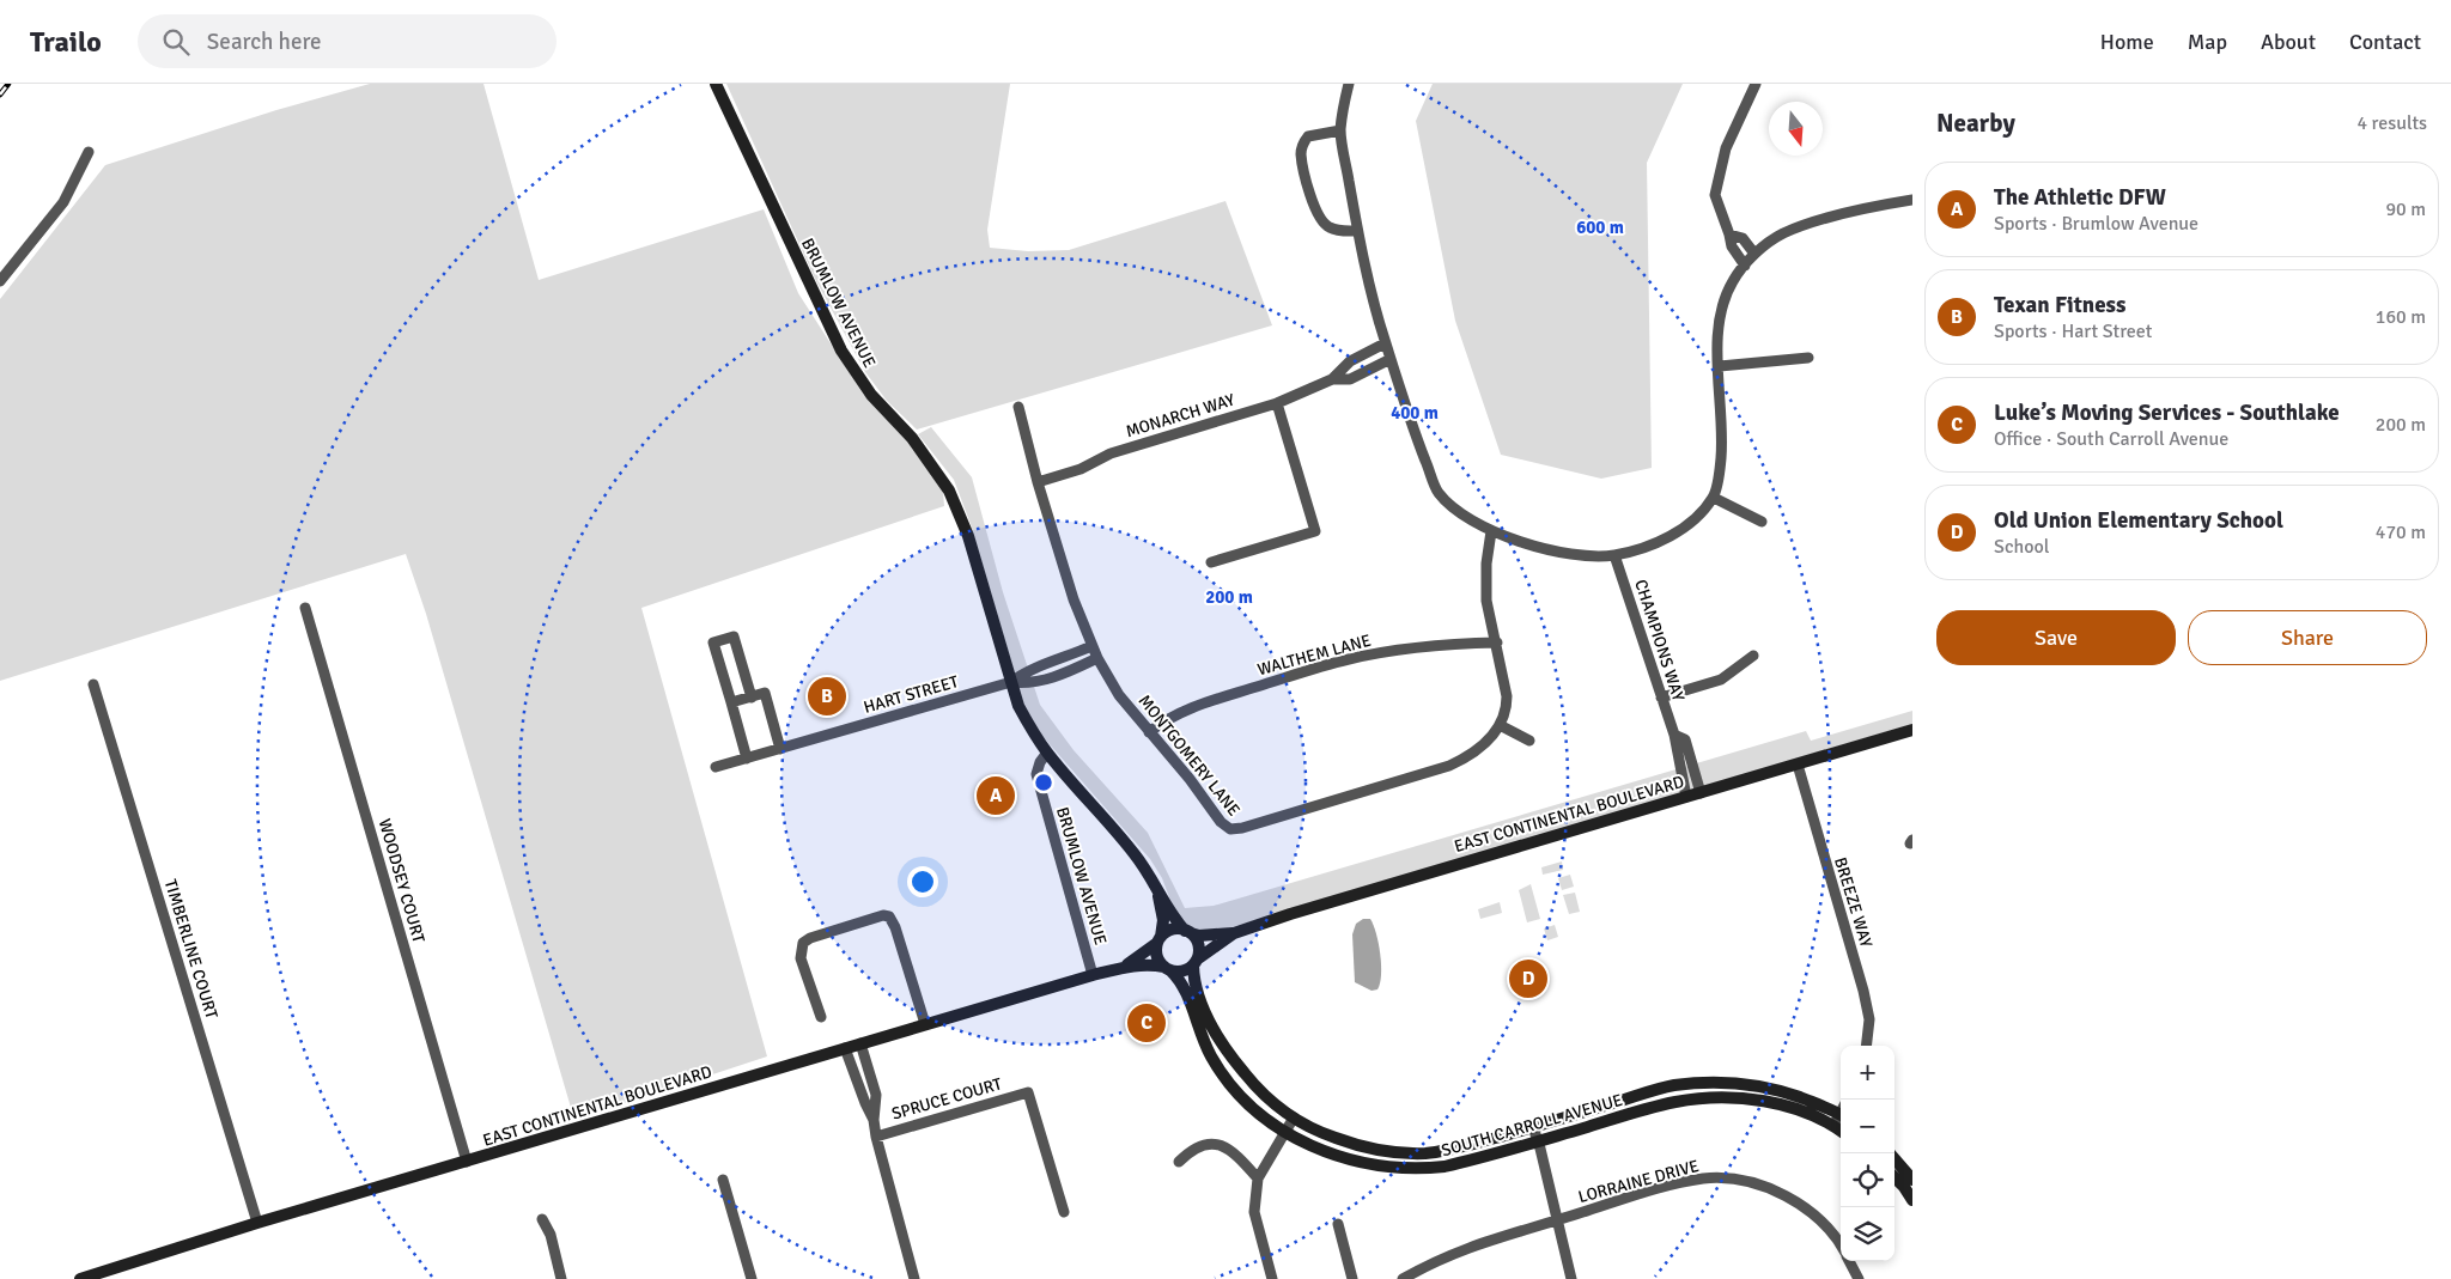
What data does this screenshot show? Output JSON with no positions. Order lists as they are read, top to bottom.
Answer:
{
  "streets": {
    "main road": ["BRUMLOW AVENUE", "EAST CONTINENTAL BOULEVARD", "SOUTH CARROLL AVENUE"],
    "street": [
      "MONARCH WAY",
      "CHAMPIONS WAY",
      "WALTHEM LANE",
      "HART STREET",
      "MONTGOMERY LANE",
      "WOODSEY COURT",
      "BREEZE WAY",
      "TIMBERLINE COURT",
      "SPRUCE COURT",
      "LORRAINE DRIVE"
    ]
  },
  "crossings": [
    ["BRUMLOW AVENUE", "HART STREET"],
    ["BRUMLOW AVENUE", "EAST CONTINENTAL BOULEVARD"],
    ["BRUMLOW AVENUE", "SOUTH CARROLL AVENUE"],
    ["MONARCH WAY", "MONTGOMERY LANE"],
    ["CHAMPIONS WAY", "EAST CONTINENTAL BOULEVARD"],
    ["WALTHEM LANE", "MONTGOMERY LANE"],
    ["EAST CONTINENTAL BOULEVARD", "WOODSEY COURT"],
    ["EAST CONTINENTAL BOULEVARD", "BREEZE WAY"],
    ["EAST CONTINENTAL BOULEVARD", "TIMBERLINE COURT"],
    ["EAST CONTINENTAL BOULEVARD", "SOUTH CARROLL AVENUE"]
  ],
  "north": "bottom",
  "page": {
    "header": "Trailo",
    "search": "Search here",
    "nav": [
      "Home",
      "Map",
      "About",
      "Contact"
    ],
    "heading": ["Nearby", "4 results"],
    "list": [
      {
        "mark": "A",
        "name": "The Athletic DFW",
        "note": "Sports · Brumlow Avenue",
        "value": "90 m"
      },
      {
        "mark": "B",
        "name": "Texan Fitness",
        "note": "Sports · Hart Street",
        "value": "160 m"
      },
      {
        "mark": "C",
        "name": "Luke’s Moving Services - Southlake",
        "note": "Office · South Carroll Avenue",
        "value": "200 m"
      },
      {
        "mark": "D",
        "name": "Old Union Elementary School",
        "note": "School",
        "value": "470 m"
      }
    ],
    "buttons": ["Save", "Share"],
    "pins": [
      "B",
      "A",
      "D",
      "C"
    ],
    "map_buttons": ["+", "−"]
  },
  "rings": ["600 m", "400 m", "200 m"]
}
